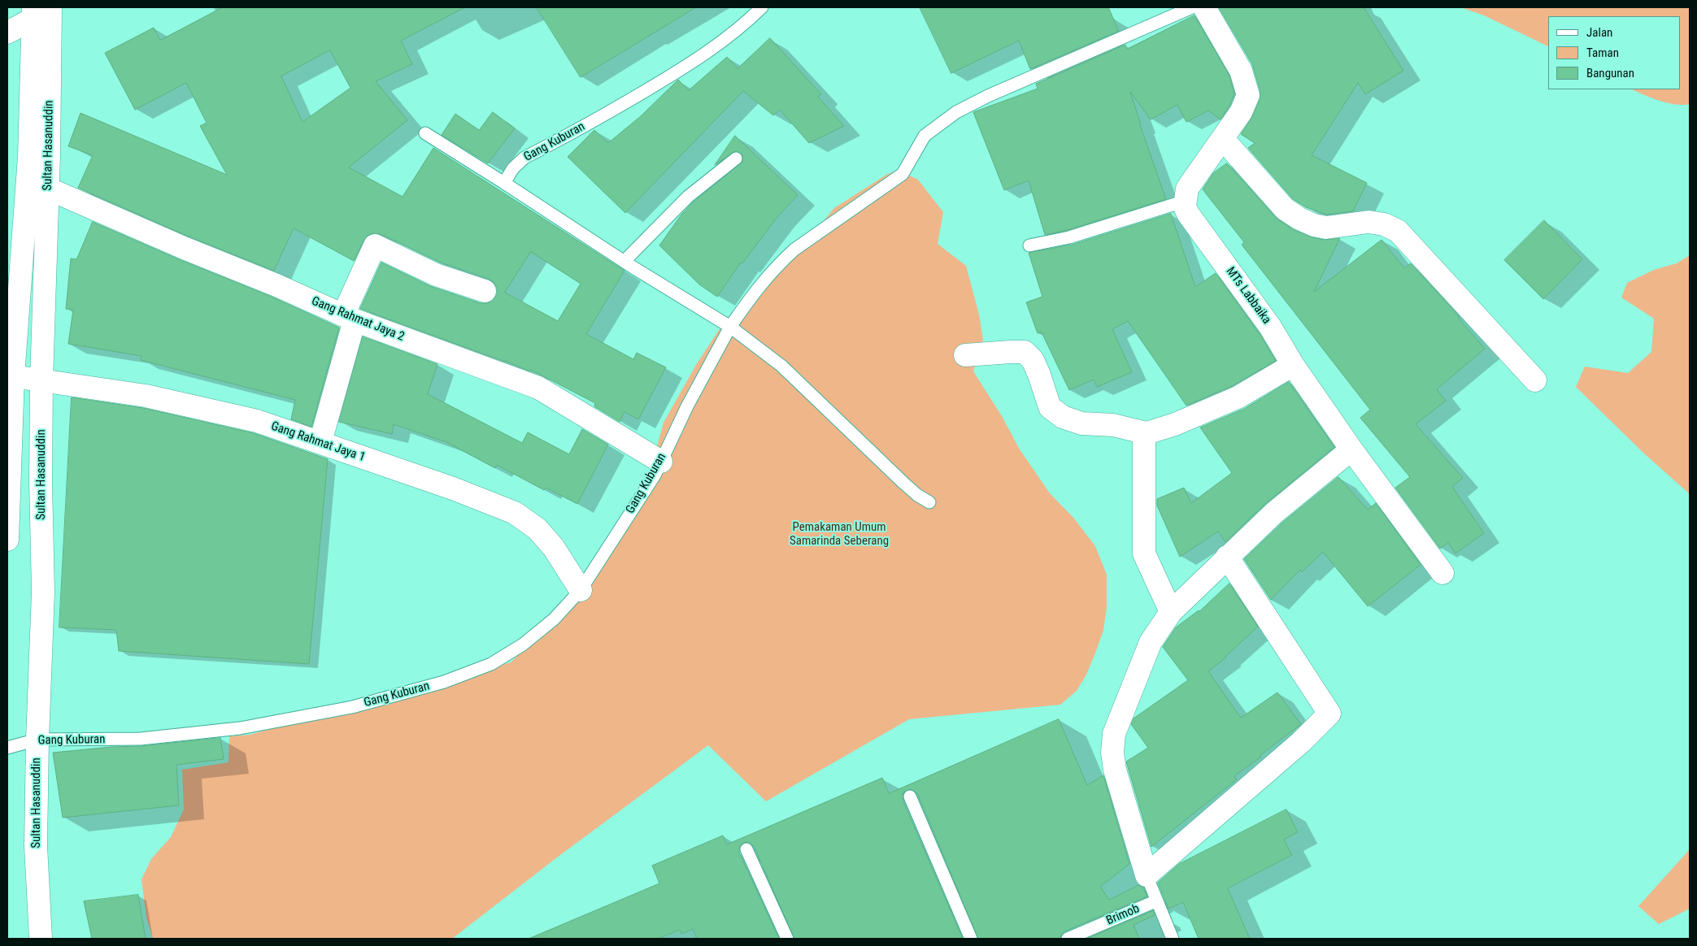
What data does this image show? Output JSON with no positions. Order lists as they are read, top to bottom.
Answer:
{
  "streets": {
    "street": [
      "Sultan Hasanuddin",
      "MTs Labbaika",
      "Gang Rahmat Jaya 2",
      "Gang Rahmat Jaya 1"
    ],
    "lane": ["Gang Kuburan", "Brimob"]
  },
  "crossings": [
    ["Gang Kuburan", "Sultan Hasanuddin"],
    ["Gang Kuburan", "Gang Rahmat Jaya 2"],
    ["Gang Kuburan", "Gang Rahmat Jaya 1"],
    ["Sultan Hasanuddin", "Gang Rahmat Jaya 2"],
    ["Sultan Hasanuddin", "Gang Rahmat Jaya 1"]
  ],
  "parks": ["Pemakaman Umum Samarinda Seberang"],
  "legend": ["Jalan", "Taman", "Bangunan"]
}
